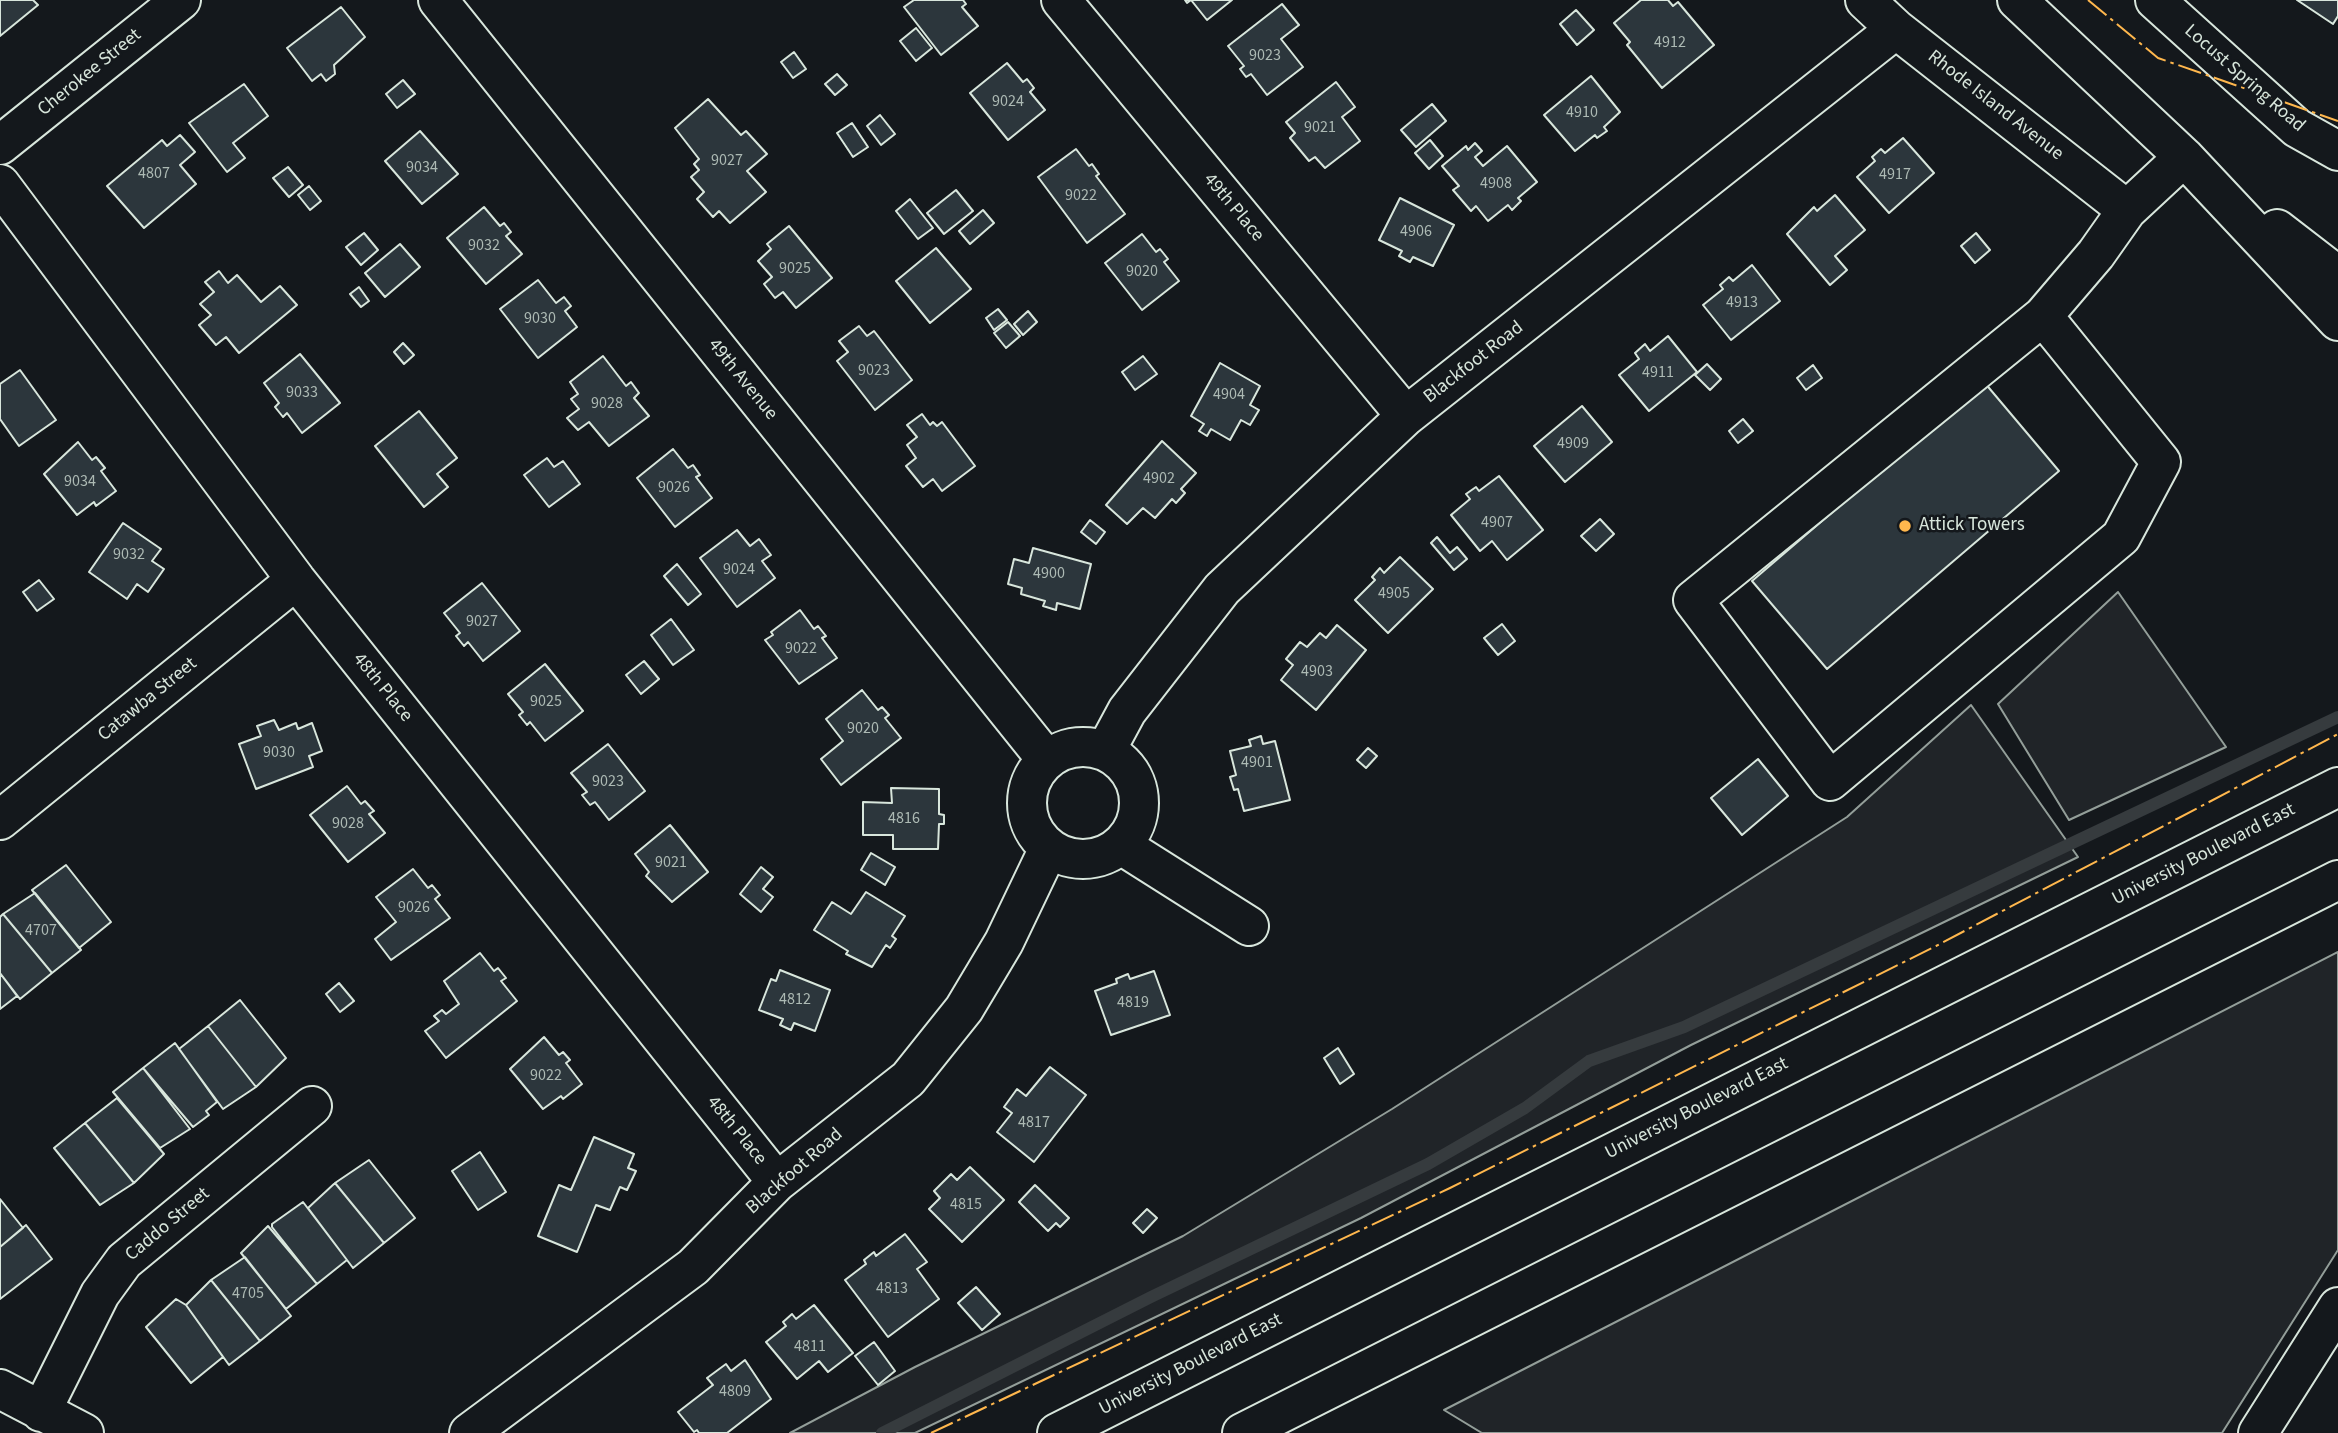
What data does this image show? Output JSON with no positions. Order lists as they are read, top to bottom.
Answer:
{
  "streets": {
    "street": [
      "Cherokee Street",
      "Locust Spring Road",
      "Rhode Island Avenue",
      "49th Place",
      "Blackfoot Road",
      "49th Avenue",
      "48th Place",
      "Catawba Street",
      "University Boulevard East",
      "Caddo Street"
    ]
  },
  "crossings": [
    ["Rhode Island Avenue", "Blackfoot Road"],
    ["49th Place", "Blackfoot Road"],
    ["Blackfoot Road", "49th Avenue"],
    ["Blackfoot Road", "48th Place"],
    ["48th Place", "Catawba Street"]
  ],
  "places": ["Attick Towers"],
  "house_numbers": [
    "4912",
    "9023",
    "9024",
    "4910",
    "9021",
    "9027",
    "9034",
    "4807",
    "4917",
    "4908",
    "9022",
    "4906",
    "9032",
    "9025",
    "9020",
    "4913",
    "9030",
    "9023",
    "4911",
    "9033",
    "4904",
    "9028",
    "4909",
    "4902",
    "9034",
    "9026",
    "4907",
    "9032",
    "9024",
    "4900",
    "4905",
    "9027",
    "9022",
    "4903",
    "9025",
    "9020",
    "9030",
    "4901",
    "9023",
    "4816",
    "9028",
    "9021",
    "9026",
    "4707",
    "4812",
    "4819",
    "9022",
    "4817",
    "4815",
    "4813",
    "4705",
    "4811",
    "4809"
  ]
}
